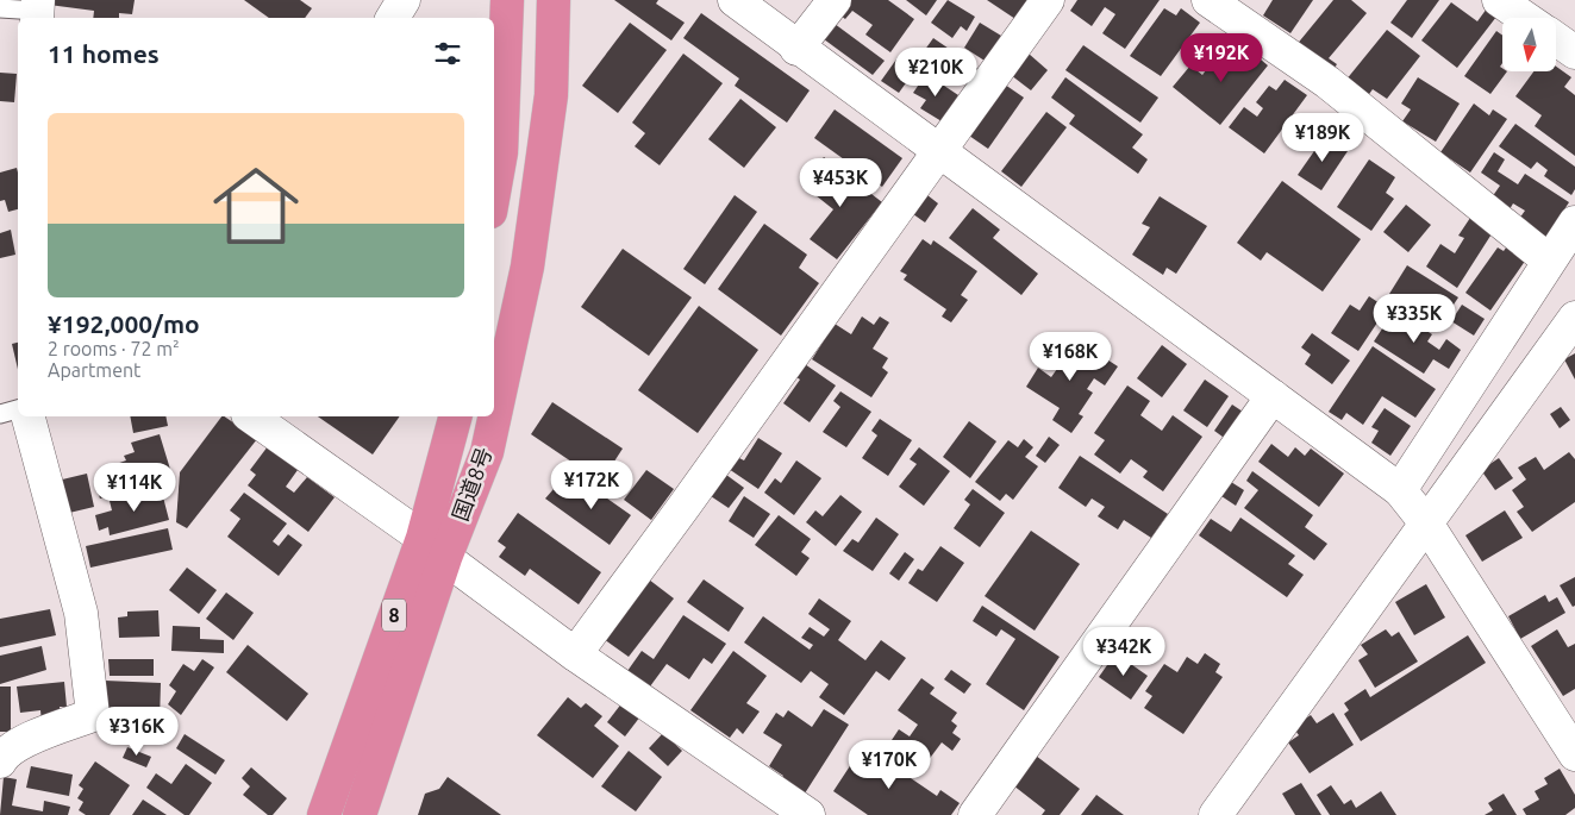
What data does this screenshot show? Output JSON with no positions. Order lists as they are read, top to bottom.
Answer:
{
  "streets": {
    "highway": ["国道8号", "8"]
  },
  "north": "bottom",
  "page": {
    "heading": "11 homes",
    "price": [
      "¥192K",
      "¥210K",
      "¥189K",
      "¥453K",
      "¥335K",
      "¥168K",
      "¥172K",
      "¥114K",
      "¥342K",
      "¥316K",
      "¥170K"
    ],
    "list": [
      {
        "name": "¥192,000/mo",
        "note": "2 rooms · 72 m² · Apartment"
      }
    ]
  }
}
